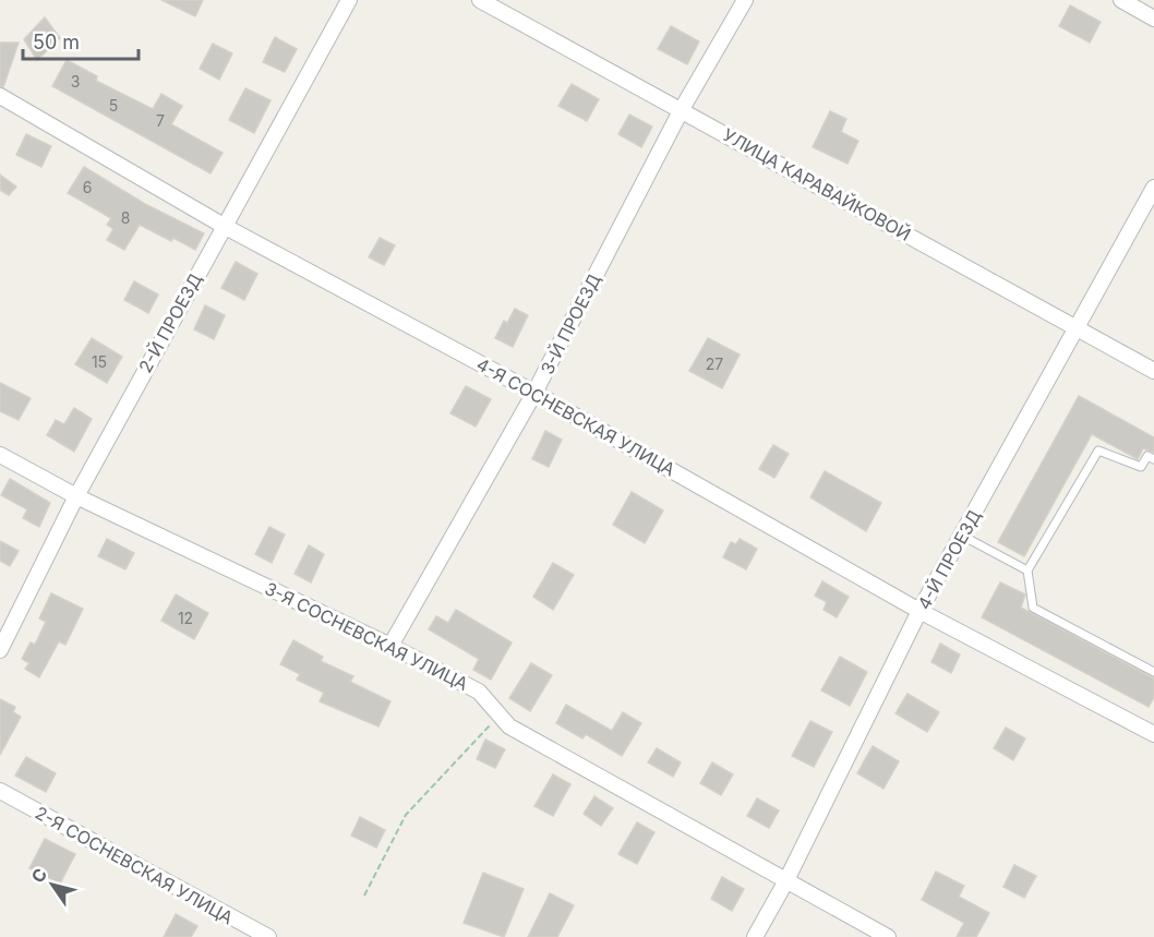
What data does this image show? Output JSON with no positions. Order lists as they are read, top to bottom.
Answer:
{
  "streets": {
    "street": [
      "УЛИЦА КАРАВАЙКОВОЙ",
      "2-Й ПРОЕЗД",
      "3-Й ПРОЕЗД",
      "4-Я СОСНЕВСКАЯ УЛИЦА",
      "4-Й ПРОЕЗД",
      "3-Я СОСНЕВСКАЯ УЛИЦА",
      "2-Я СОСНЕВСКАЯ УЛИЦА"
    ]
  },
  "crossings": [
    ["УЛИЦА КАРАВАЙКОВОЙ", "3-Й ПРОЕЗД"],
    ["УЛИЦА КАРАВАЙКОВОЙ", "4-Й ПРОЕЗД"],
    ["2-Й ПРОЕЗД", "4-Я СОСНЕВСКАЯ УЛИЦА"],
    ["2-Й ПРОЕЗД", "3-Я СОСНЕВСКАЯ УЛИЦА"],
    ["3-Й ПРОЕЗД", "4-Я СОСНЕВСКАЯ УЛИЦА"],
    ["3-Й ПРОЕЗД", "3-Я СОСНЕВСКАЯ УЛИЦА"],
    ["4-Я СОСНЕВСКАЯ УЛИЦА", "4-Й ПРОЕЗД"],
    ["4-Й ПРОЕЗД", "3-Я СОСНЕВСКАЯ УЛИЦА"]
  ],
  "house_numbers": [
    "3",
    "5",
    "7",
    "6",
    "8",
    "15",
    "27",
    "12"
  ],
  "scale_bar": "50 m",
  "north": "top left"
}
